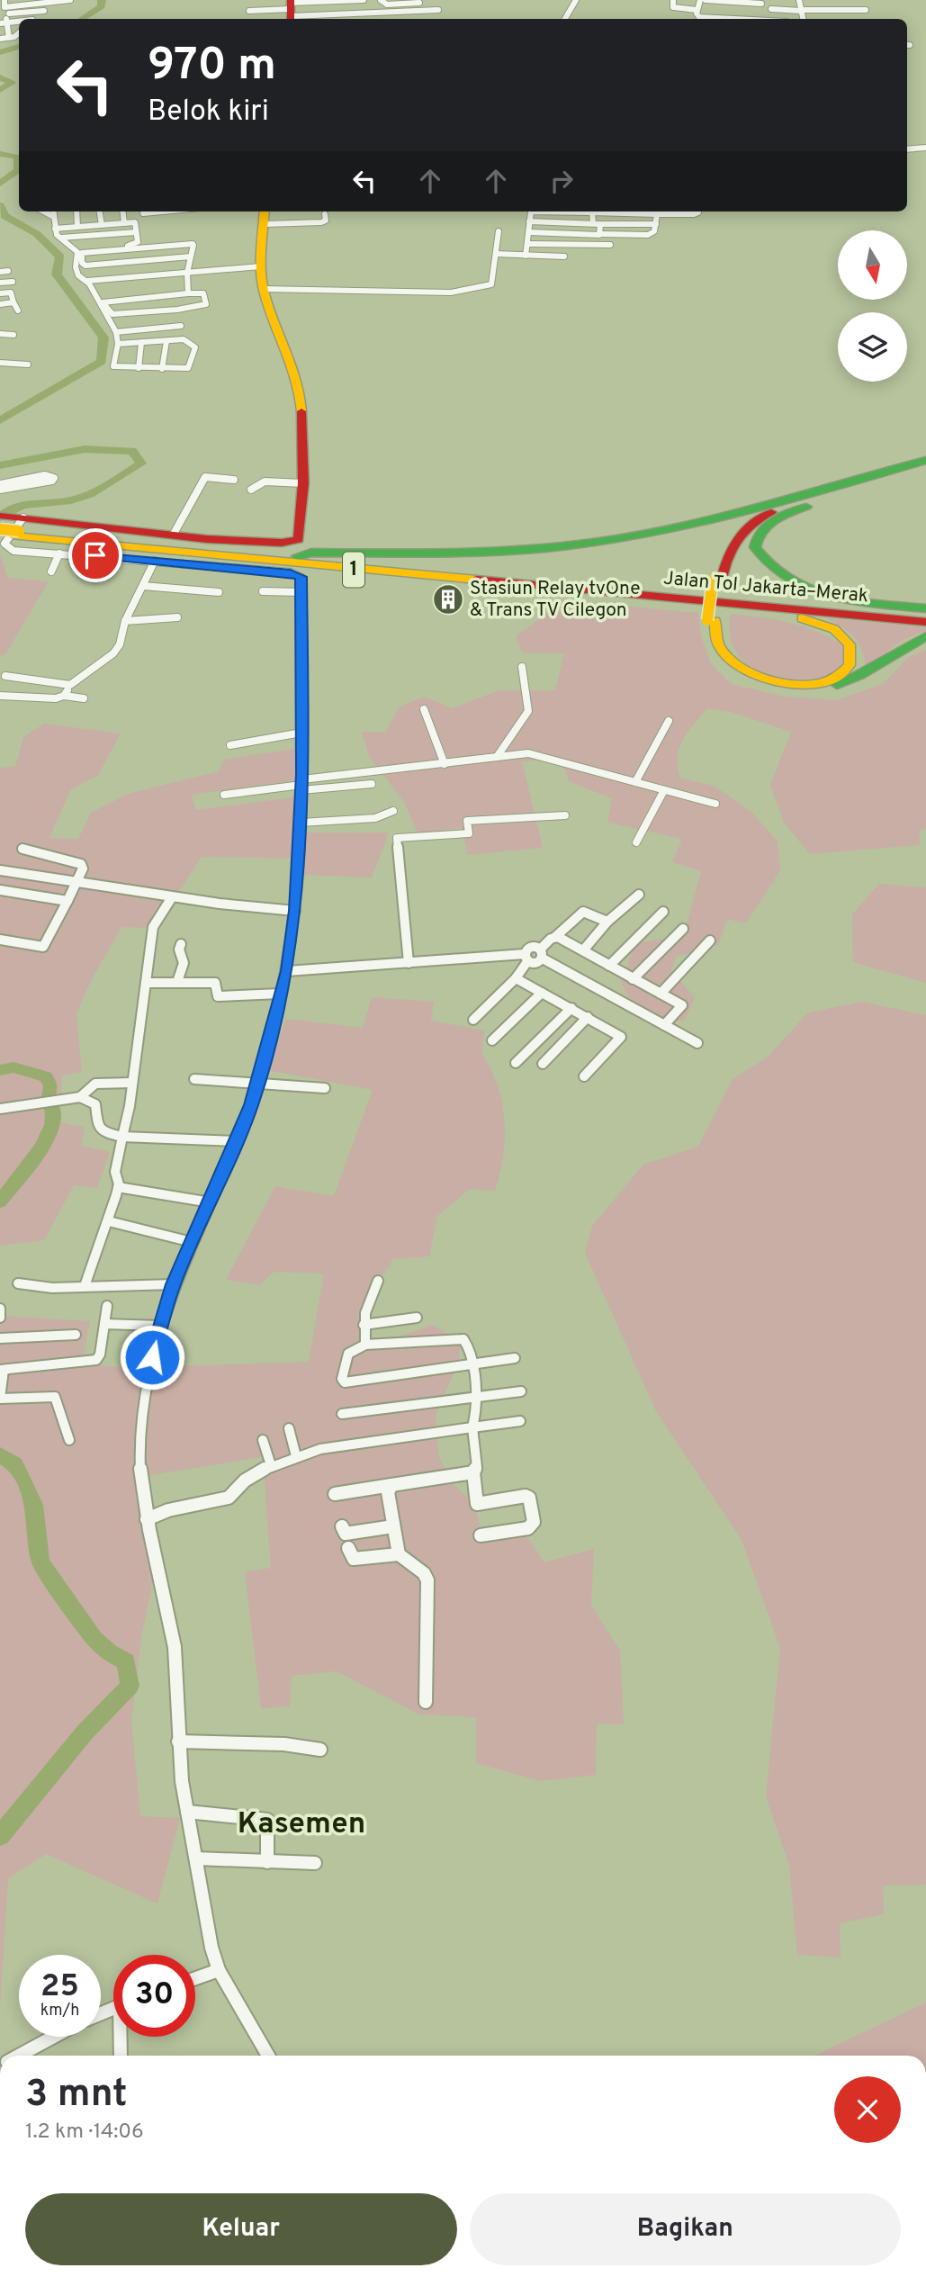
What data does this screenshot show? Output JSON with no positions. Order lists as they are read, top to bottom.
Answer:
{
  "streets": {
    "main road": ["1", "Jalan Tol Jakarta–Merak"]
  },
  "districts": ["Kasemen"],
  "places": {
    "building": ["Stasiun Relay tvOne & Trans TV Cilegon"]
  },
  "north": "bottom",
  "page": {
    "turn": ["970 m", "Belok kiri"],
    "speed": "25 km/h",
    "limit": "30",
    "heading": ["3 mnt", "1.2 km · 14:06"],
    "buttons": ["Keluar", "Bagikan"]
  }
}
